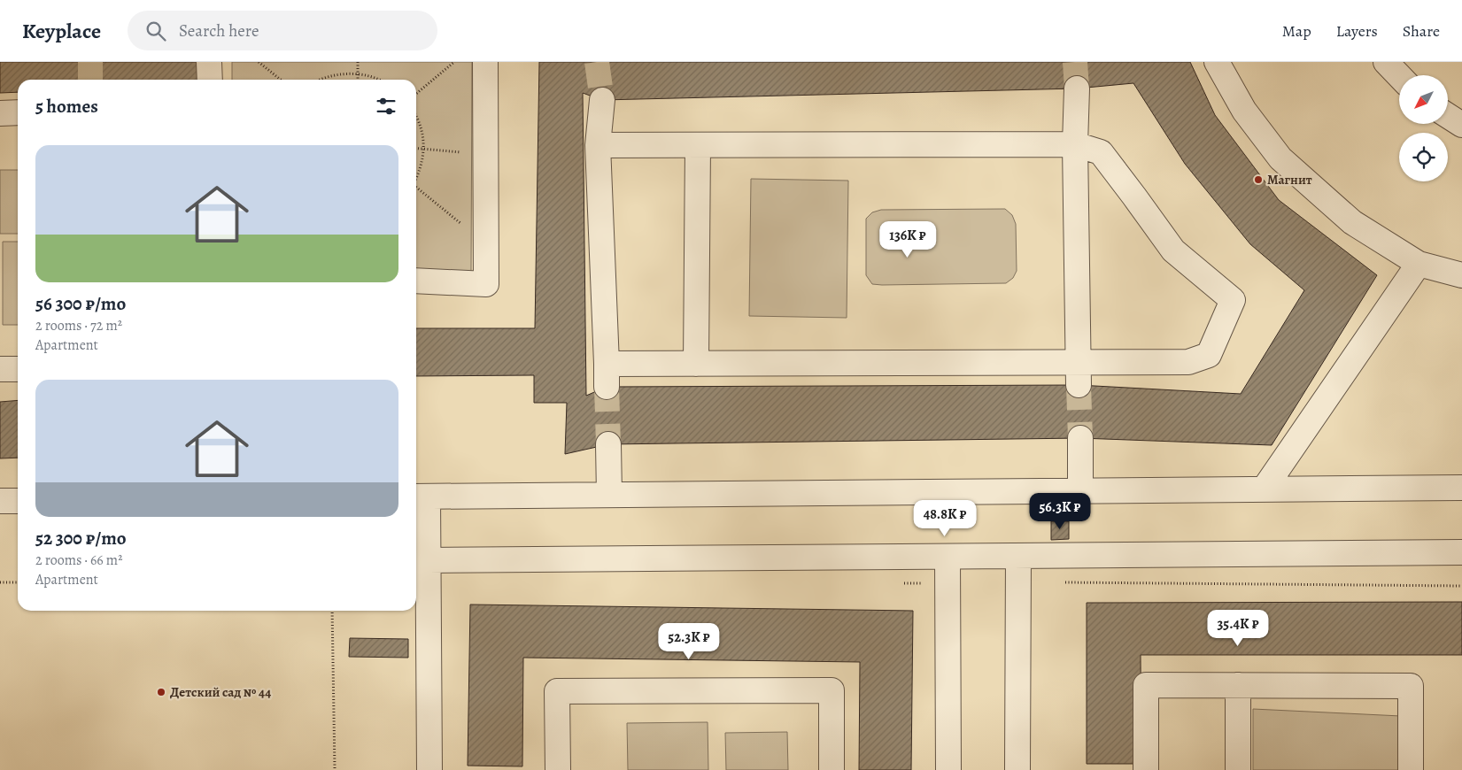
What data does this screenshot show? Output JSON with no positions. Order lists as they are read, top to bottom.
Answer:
{
  "places": ["Магнит", "Детский сад № 44"],
  "north": "bottom left",
  "page": {
    "header": "Keyplace",
    "search": "Search here",
    "nav": ["Map", "Layers", "Share"],
    "heading": "5 homes",
    "list": [
      {
        "name": "56 300 ₽/mo",
        "note": "2 rooms · 72 m² · Apartment"
      },
      {
        "name": "52 300 ₽/mo",
        "note": "2 rooms · 66 m² · Apartment"
      }
    ],
    "price": [
      "136K ₽",
      "56.3K ₽",
      "48.8K ₽",
      "35.4K ₽",
      "52.3K ₽"
    ]
  }
}
